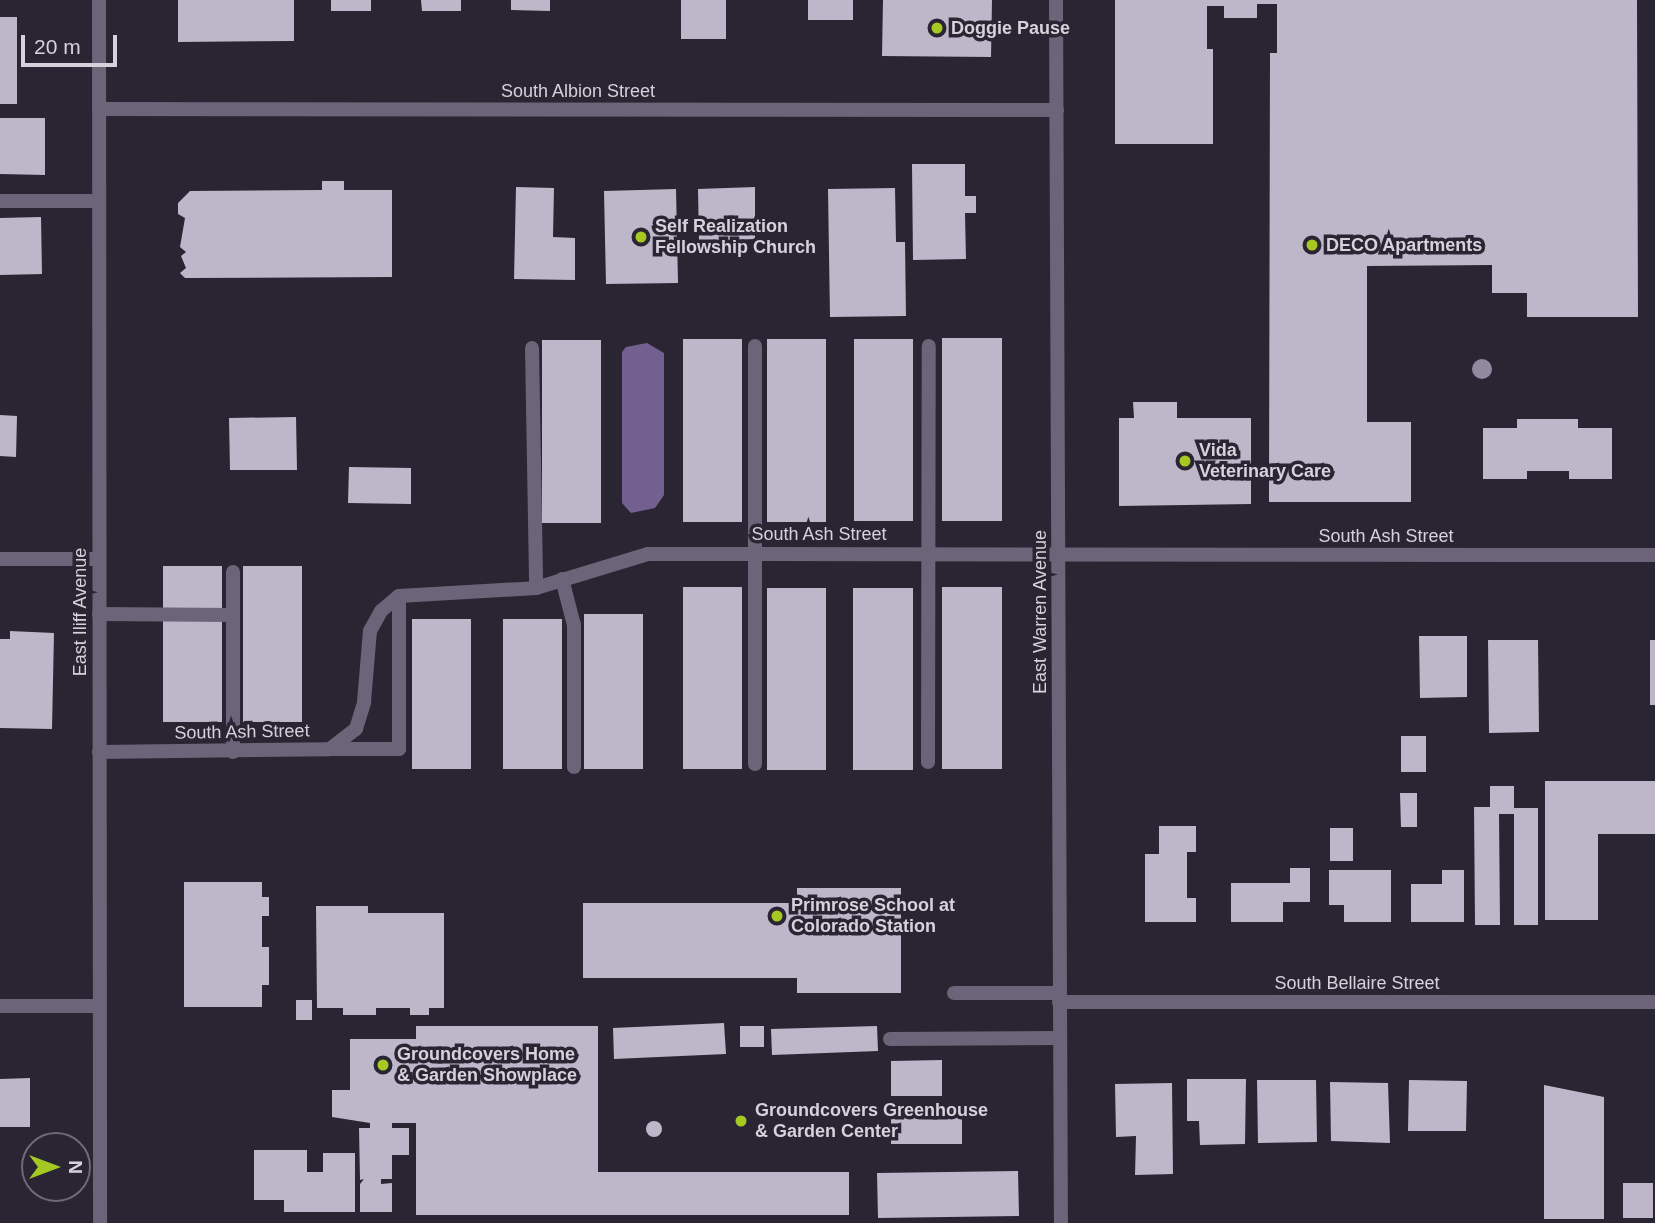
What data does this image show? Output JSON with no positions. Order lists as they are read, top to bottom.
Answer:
{
  "streets": {
    "street": [
      "South Albion Street",
      "South Ash Street",
      "East Iliff Avenue",
      "East Warren Avenue",
      "South Bellaire Street"
    ]
  },
  "crossings": [
    ["South Albion Street", "East Iliff Avenue"],
    ["South Albion Street", "East Warren Avenue"],
    ["South Ash Street", "East Iliff Avenue"],
    ["South Ash Street", "East Warren Avenue"],
    ["East Warren Avenue", "South Bellaire Street"]
  ],
  "places": [
    "Doggie Pause",
    "Self Realization Fellowship Church",
    "DECO Apartments",
    "Vida Veterinary Care",
    "Primrose School at Colorado Station",
    "Groundcovers Home & Garden Showplace",
    "Groundcovers Greenhouse & Garden Center"
  ],
  "scale_bar": "20 m",
  "north": "right"
}
